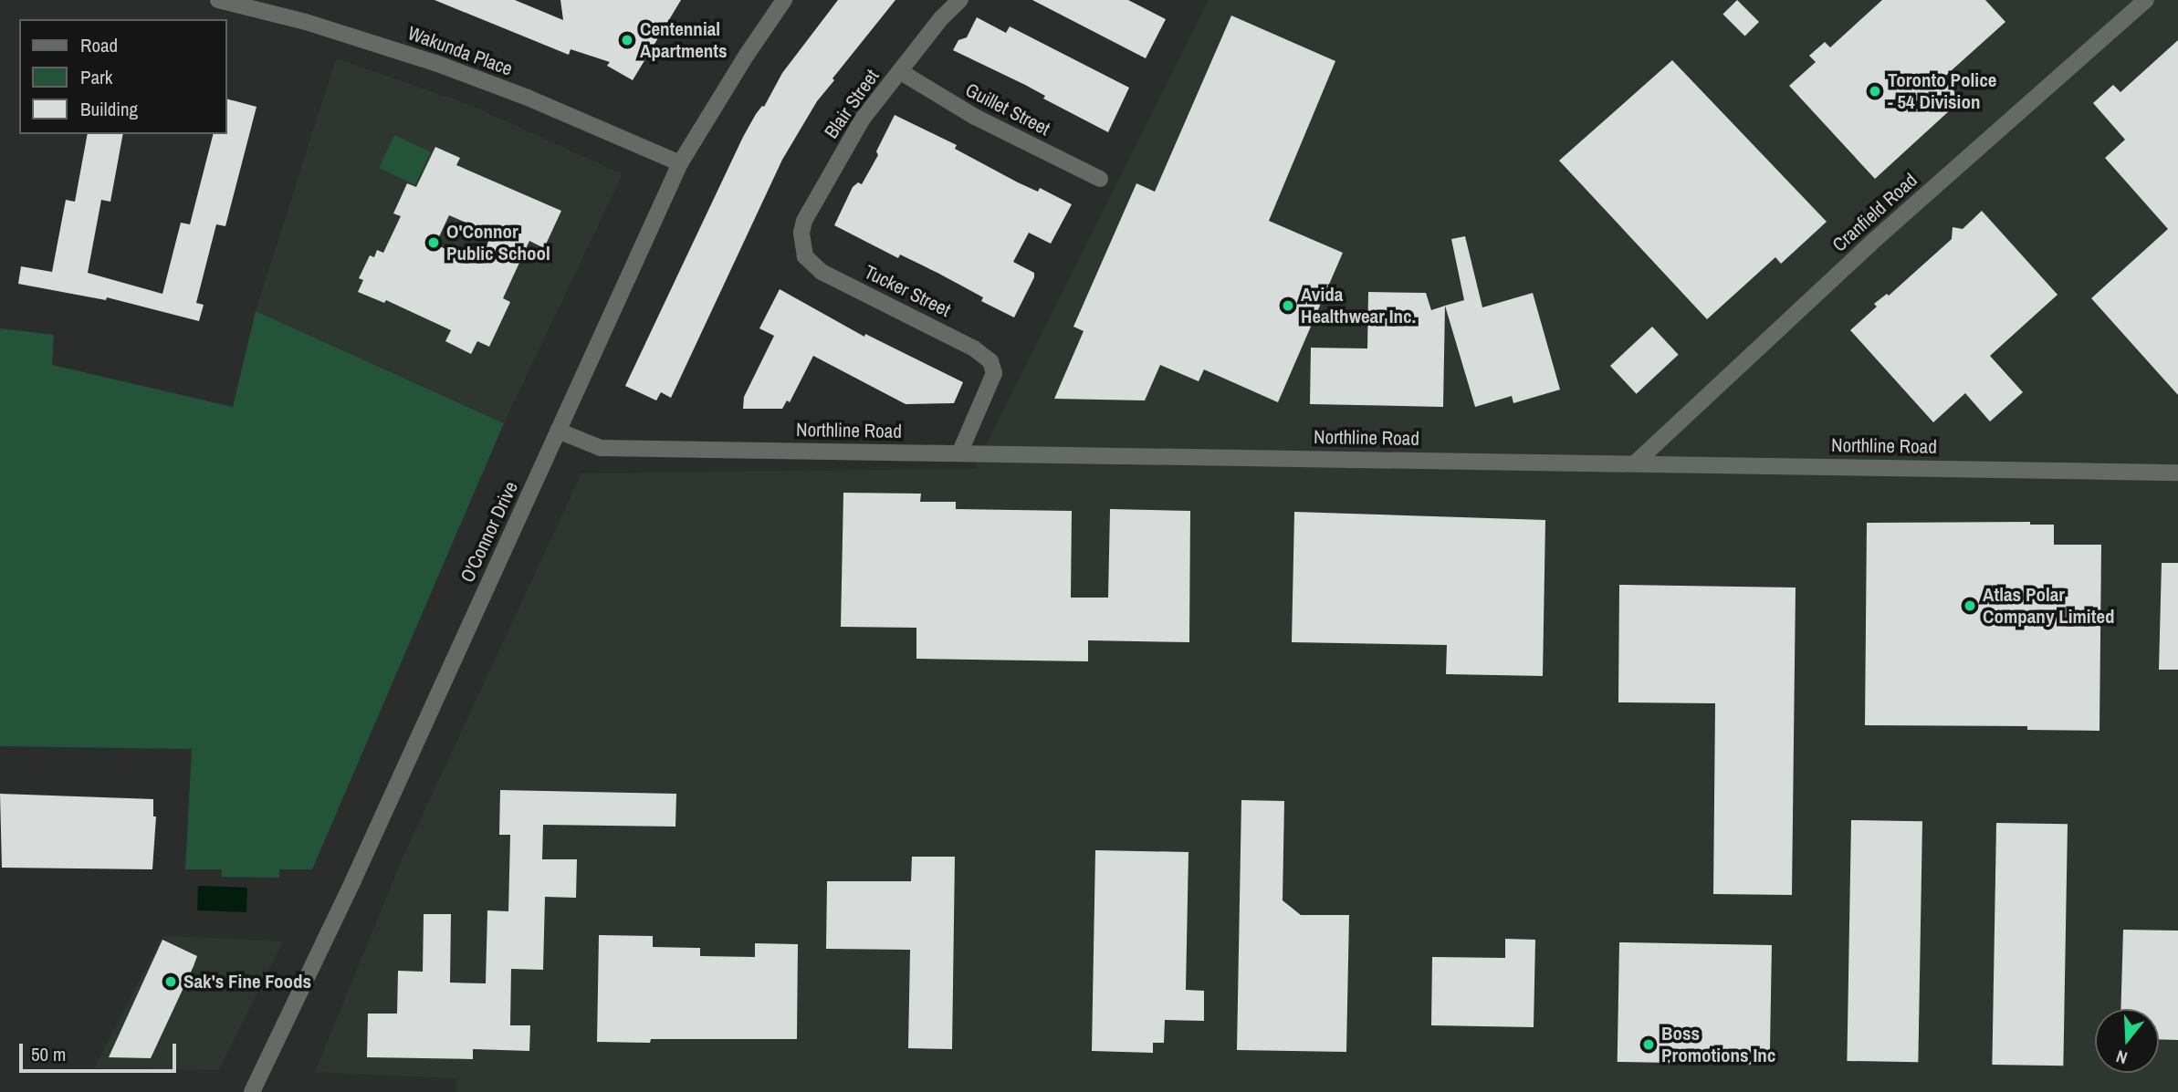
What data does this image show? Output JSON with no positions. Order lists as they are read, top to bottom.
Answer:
{
  "streets": {
    "street": [
      "Wakunda Place",
      "Blair Street",
      "Guillet Street",
      "Cranfield Road",
      "Tucker Street",
      "Northline Road",
      "O'Connor Drive"
    ]
  },
  "crossings": [
    ["Wakunda Place", "O'Connor Drive"],
    ["Blair Street", "Guillet Street"],
    ["Blair Street", "Tucker Street"],
    ["Cranfield Road", "Northline Road"],
    ["Tucker Street", "Northline Road"],
    ["Northline Road", "O'Connor Drive"]
  ],
  "places": [
    "Centennial Apartments",
    "Toronto Police - 54 Division",
    "O'Connor Public School",
    "Avida Healthwear Inc.",
    "Atlas Polar Company Limited",
    "Sak's Fine Foods",
    "Boss Promotions Inc"
  ],
  "legend": ["Road", "Park", "Building"],
  "scale_bar": "50 m",
  "north": "bottom"
}
